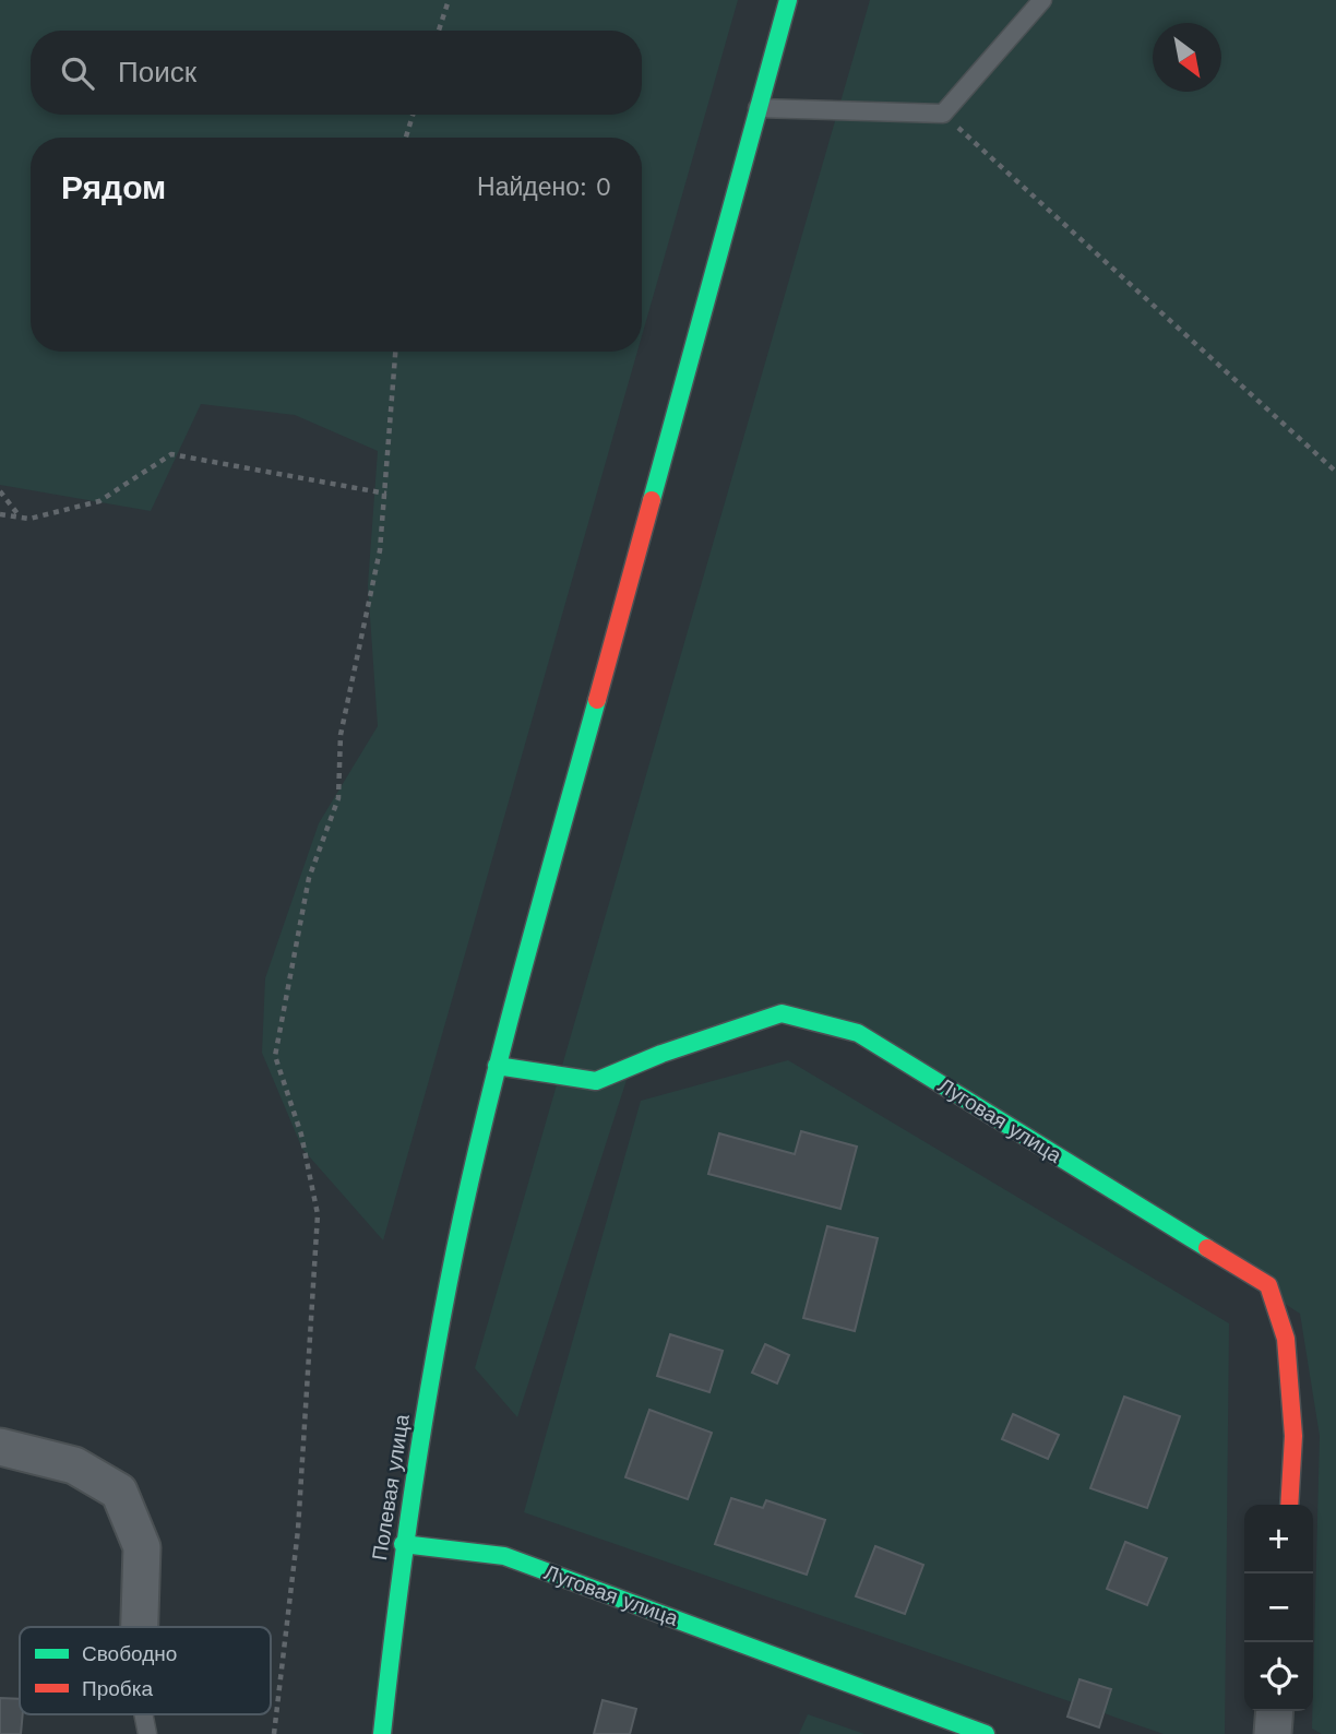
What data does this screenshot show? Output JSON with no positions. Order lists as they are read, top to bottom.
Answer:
{
  "streets": {
    "main road": ["Луговая улица", "Полевая улица"]
  },
  "crossings": [
    ["Луговая улица", "Полевая улица"]
  ],
  "legend": ["Свободно", "Пробка"],
  "north": "bottom right",
  "page": {
    "search": "Поиск",
    "heading": ["Рядом", "Найдено: 0"],
    "map_buttons": ["+", "−"]
  }
}
